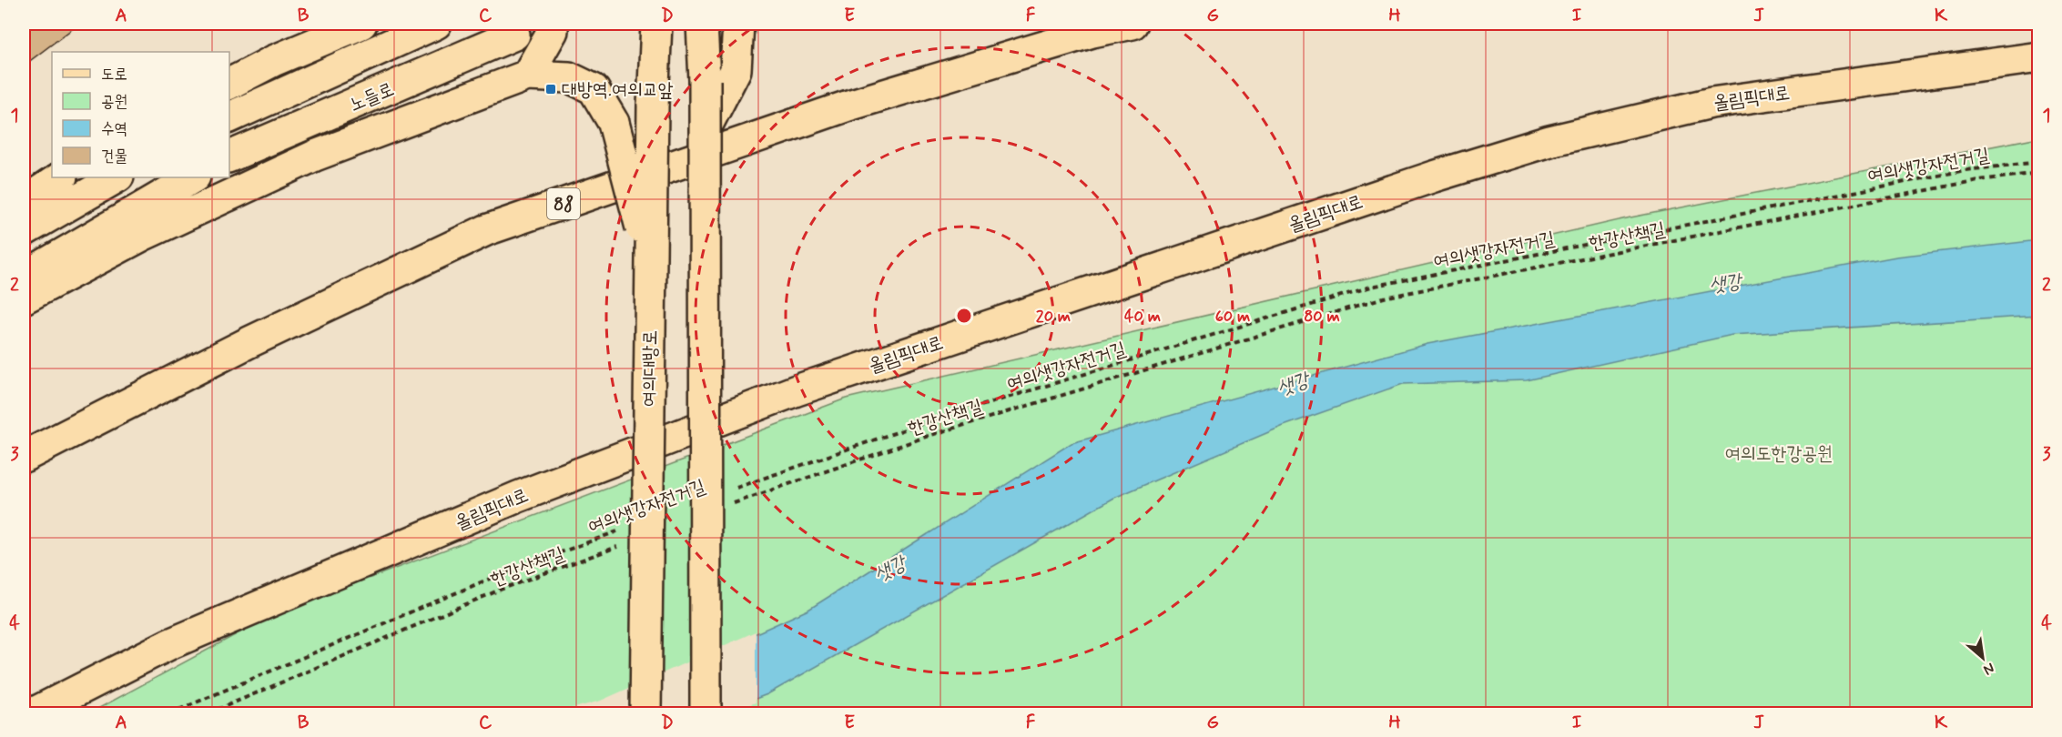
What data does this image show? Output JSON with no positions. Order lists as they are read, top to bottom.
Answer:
{
  "streets": {
    "main road": [
      "노들로",
      "올림픽대로",
      "88",
      "여의대방로"
    ],
    "path": ["여의샛강자전거길", "한강산책길"]
  },
  "water": ["샛강"],
  "parks": ["여의도한강공원"],
  "places": {
    "transit": ["대방역.여의교앞"]
  },
  "legend": [
    "도로",
    "공원",
    "수역",
    "건물"
  ],
  "north": "bottom right",
  "grid": {
    "columns": [
      "A",
      "B",
      "C",
      "D",
      "E",
      "F",
      "G",
      "H",
      "I",
      "J",
      "K"
    ],
    "rows": [
      "1",
      "2",
      "3",
      "4"
    ]
  },
  "rings": [
    "20 m",
    "40 m",
    "60 m",
    "80 m"
  ]
}
